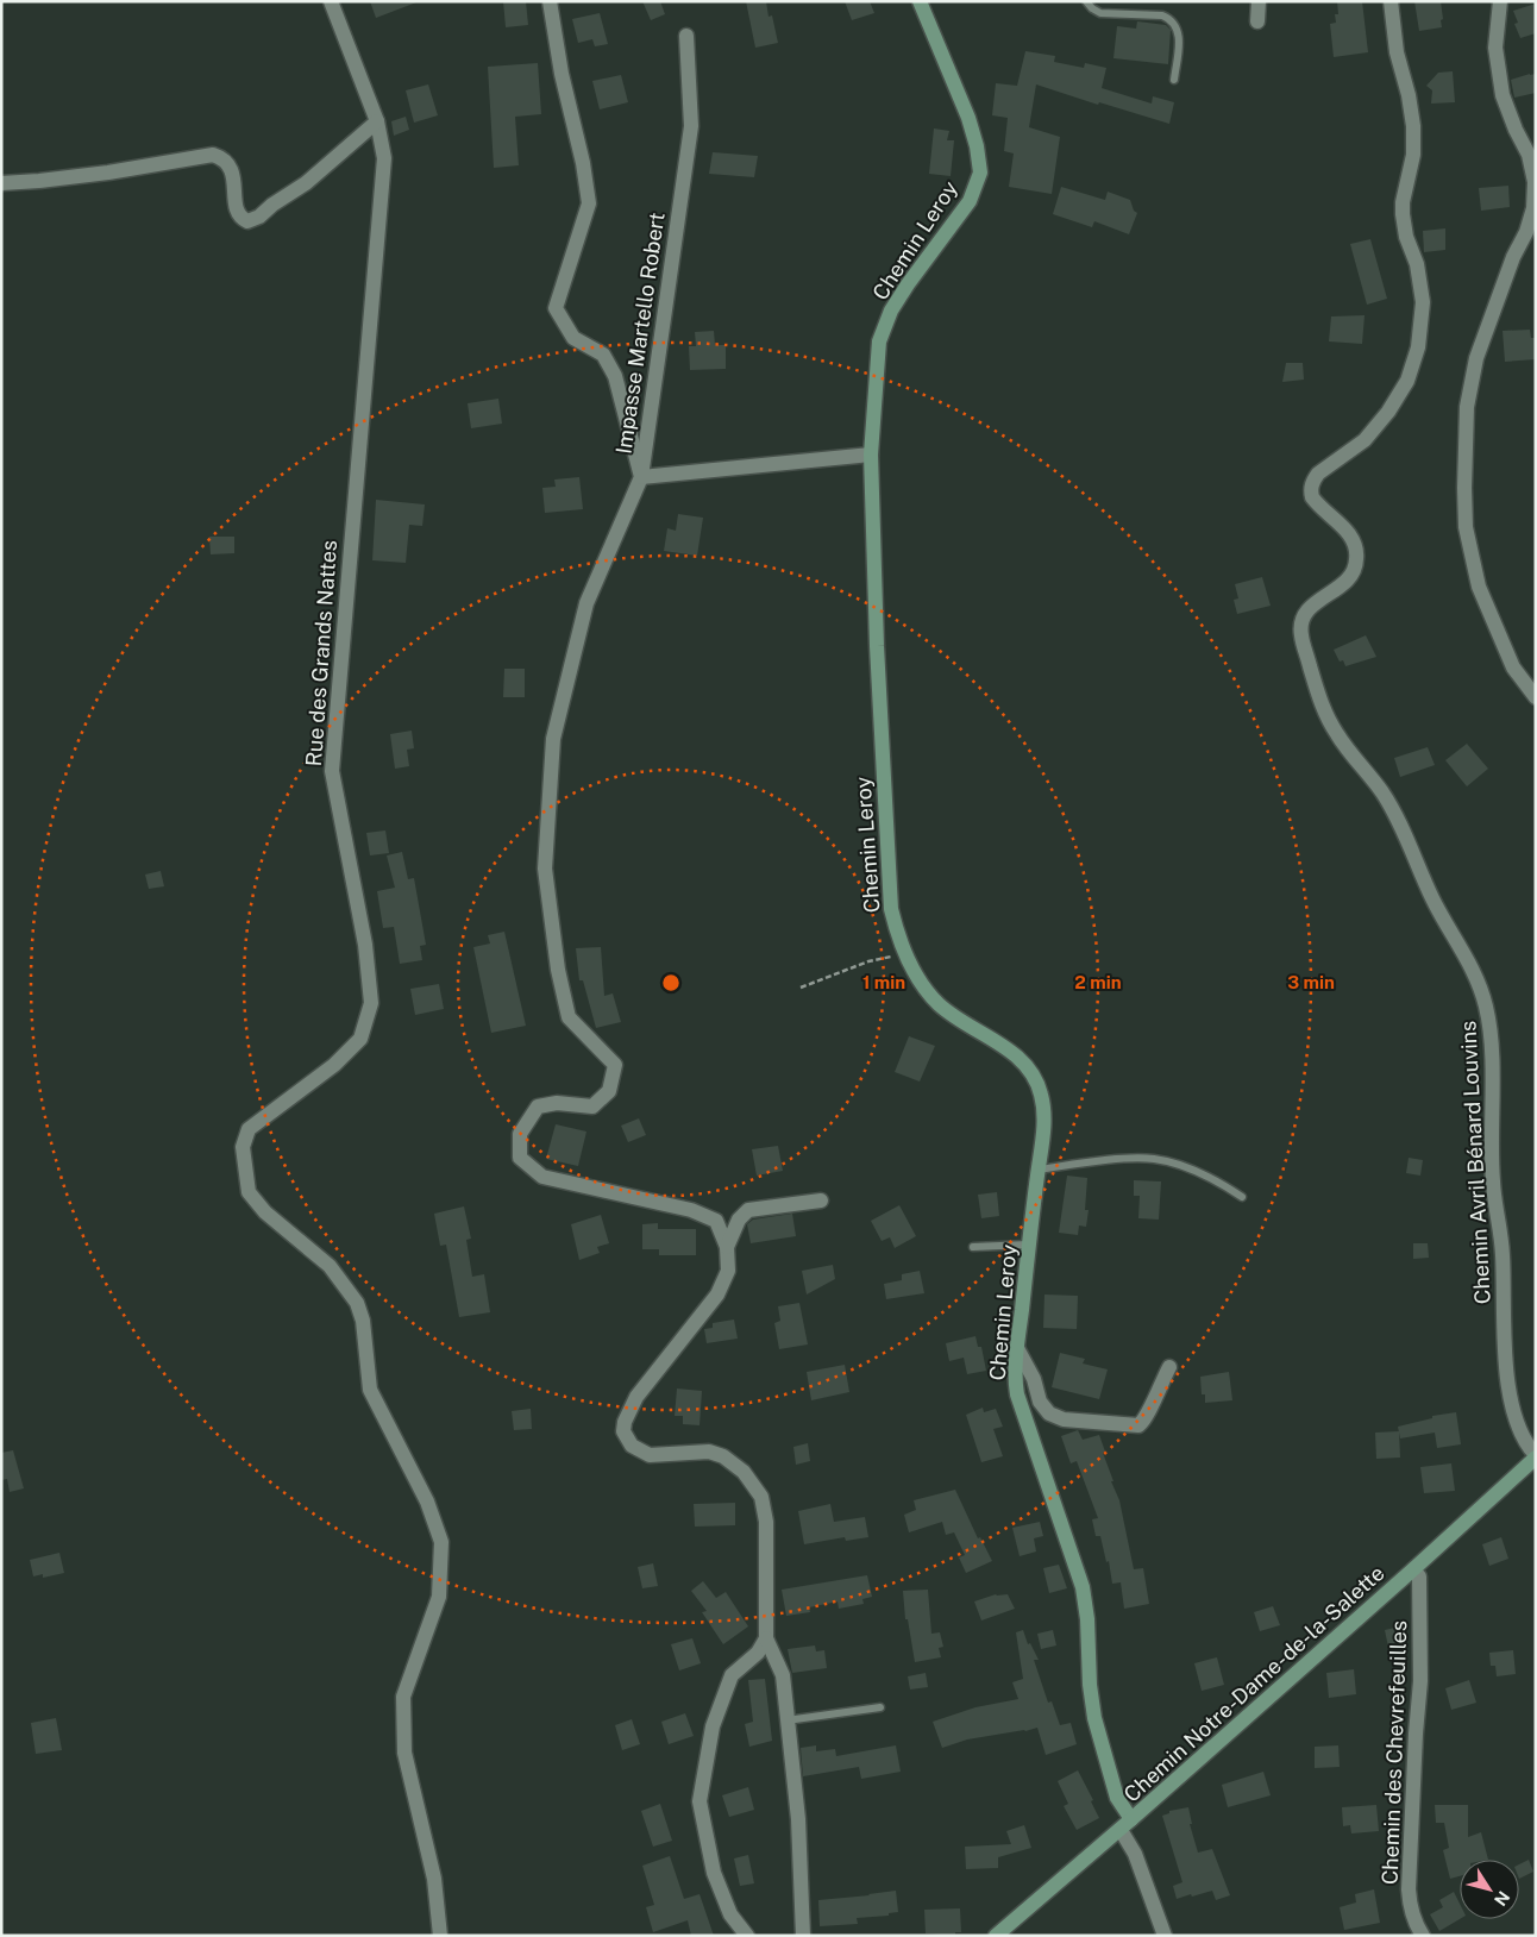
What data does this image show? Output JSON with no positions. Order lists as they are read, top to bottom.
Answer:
{
  "streets": {
    "street": [
      "Chemin Leroy",
      "Impasse Martello Robert",
      "Rue des Grands Nattes",
      "Chemin Avril Bénard Louvins",
      "Chemin Notre-Dame-de-la-Salette",
      "Chemin des Chevrefeuilles"
    ]
  },
  "crossings": [
    ["Chemin Leroy", "Impasse Martello Robert"],
    ["Chemin Leroy", "Chemin Notre-Dame-de-la-Salette"],
    ["Chemin Avril Bénard Louvins", "Chemin Notre-Dame-de-la-Salette"],
    ["Chemin Notre-Dame-de-la-Salette", "Chemin des Chevrefeuilles"]
  ],
  "north": "bottom right",
  "rings": ["1 min", "2 min", "3 min"]
}
